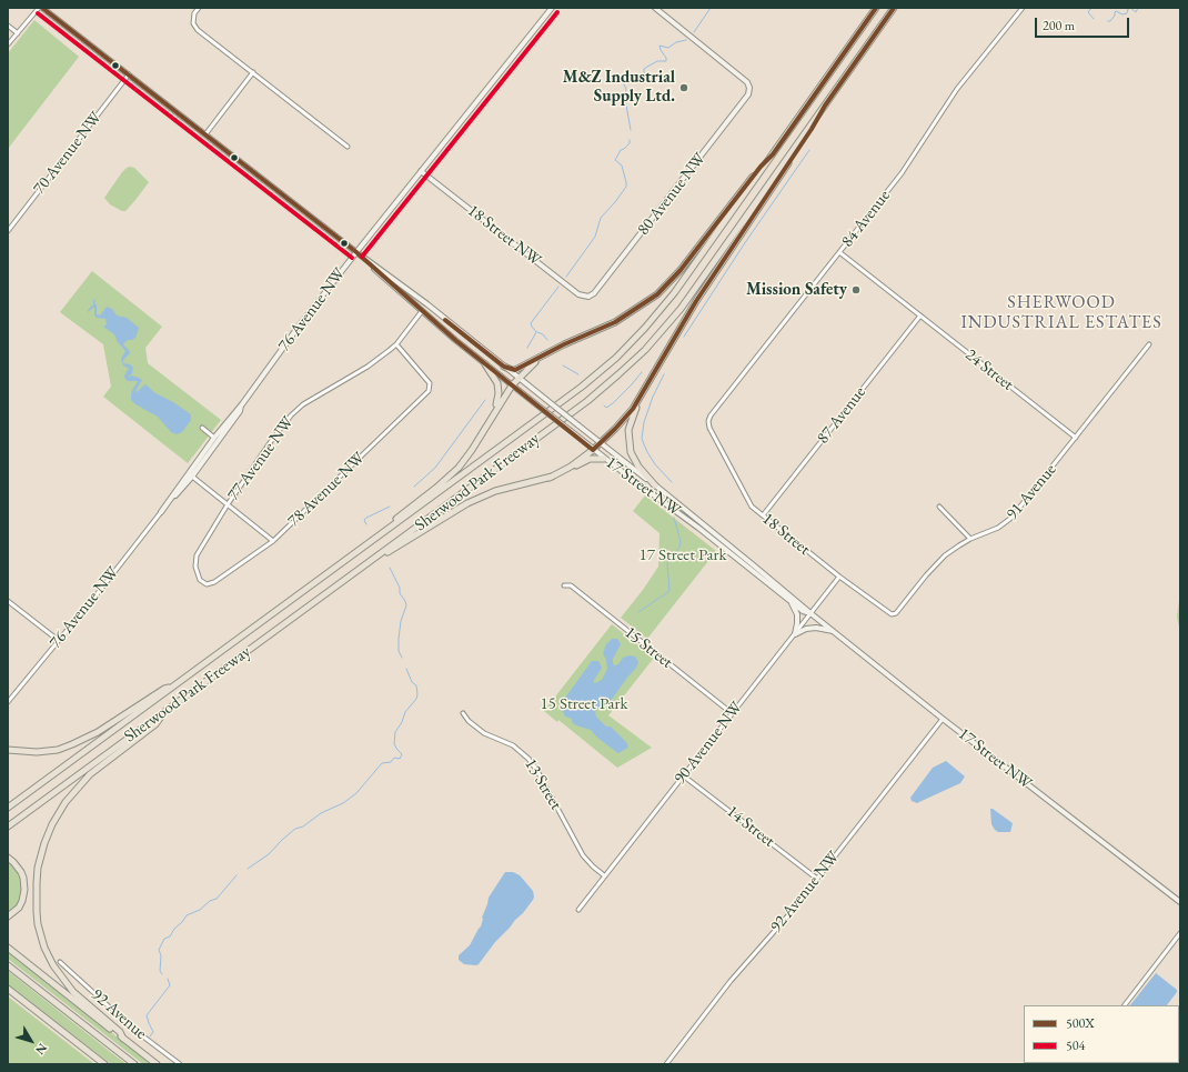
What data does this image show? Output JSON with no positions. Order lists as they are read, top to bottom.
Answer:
{
  "streets": {
    "highway": ["Sherwood Park Freeway"],
    "main road": [
      "80 Avenue NW",
      "18 Street NW",
      "76 Avenue NW",
      "17 Street NW"
    ],
    "street": [
      "70 Avenue NW",
      "84 Avenue",
      "24 Street",
      "87 Avenue",
      "77 Avenue NW",
      "78 Avenue NW",
      "91 Avenue",
      "18 Street",
      "15 Street",
      "90 Avenue NW",
      "13 Street",
      "14 Street",
      "92 Avenue NW",
      "92 Avenue"
    ]
  },
  "crossings": [
    ["70 Avenue NW", "17 Street NW"],
    ["80 Avenue NW", "18 Street NW"],
    ["84 Avenue", "24 Street"],
    ["84 Avenue", "18 Street"],
    ["18 Street NW", "76 Avenue NW"],
    ["76 Avenue NW", "17 Street NW"],
    ["24 Street", "87 Avenue"],
    ["24 Street", "91 Avenue"],
    ["87 Avenue", "18 Street"],
    ["77 Avenue NW", "17 Street NW"],
    ["77 Avenue NW", "78 Avenue NW"],
    ["17 Street NW", "90 Avenue NW"],
    ["17 Street NW", "92 Avenue NW"],
    ["91 Avenue", "18 Street"],
    ["18 Street", "90 Avenue NW"],
    ["15 Street", "90 Avenue NW"],
    ["90 Avenue NW", "13 Street"],
    ["90 Avenue NW", "14 Street"],
    ["14 Street", "92 Avenue NW"]
  ],
  "districts": ["SHERWOOD INDUSTRIAL ESTATES"],
  "parks": ["17 Street Park", "15 Street Park"],
  "places": ["M&Z Industrial Supply Ltd.", "Mission Safety"],
  "lines": ["transit line 500X", "transit line 504"],
  "legend": ["500X", "504"],
  "scale_bar": "200 m",
  "north": "bottom right"
}
